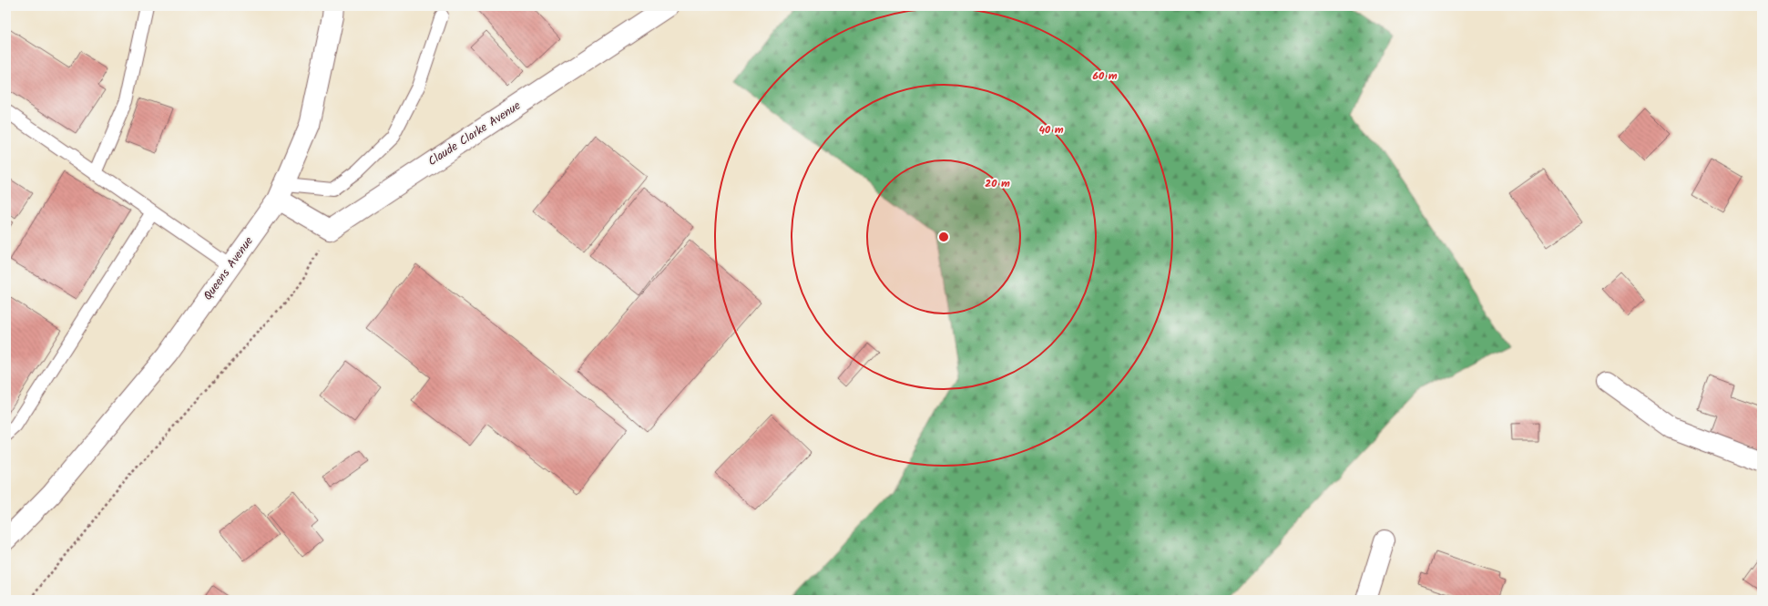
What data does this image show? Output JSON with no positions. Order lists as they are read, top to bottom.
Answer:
{
  "streets": {
    "street": ["Claude Clarke Avenue", "Queens Avenue"]
  },
  "rings": ["60 m", "40 m", "20 m"]
}
